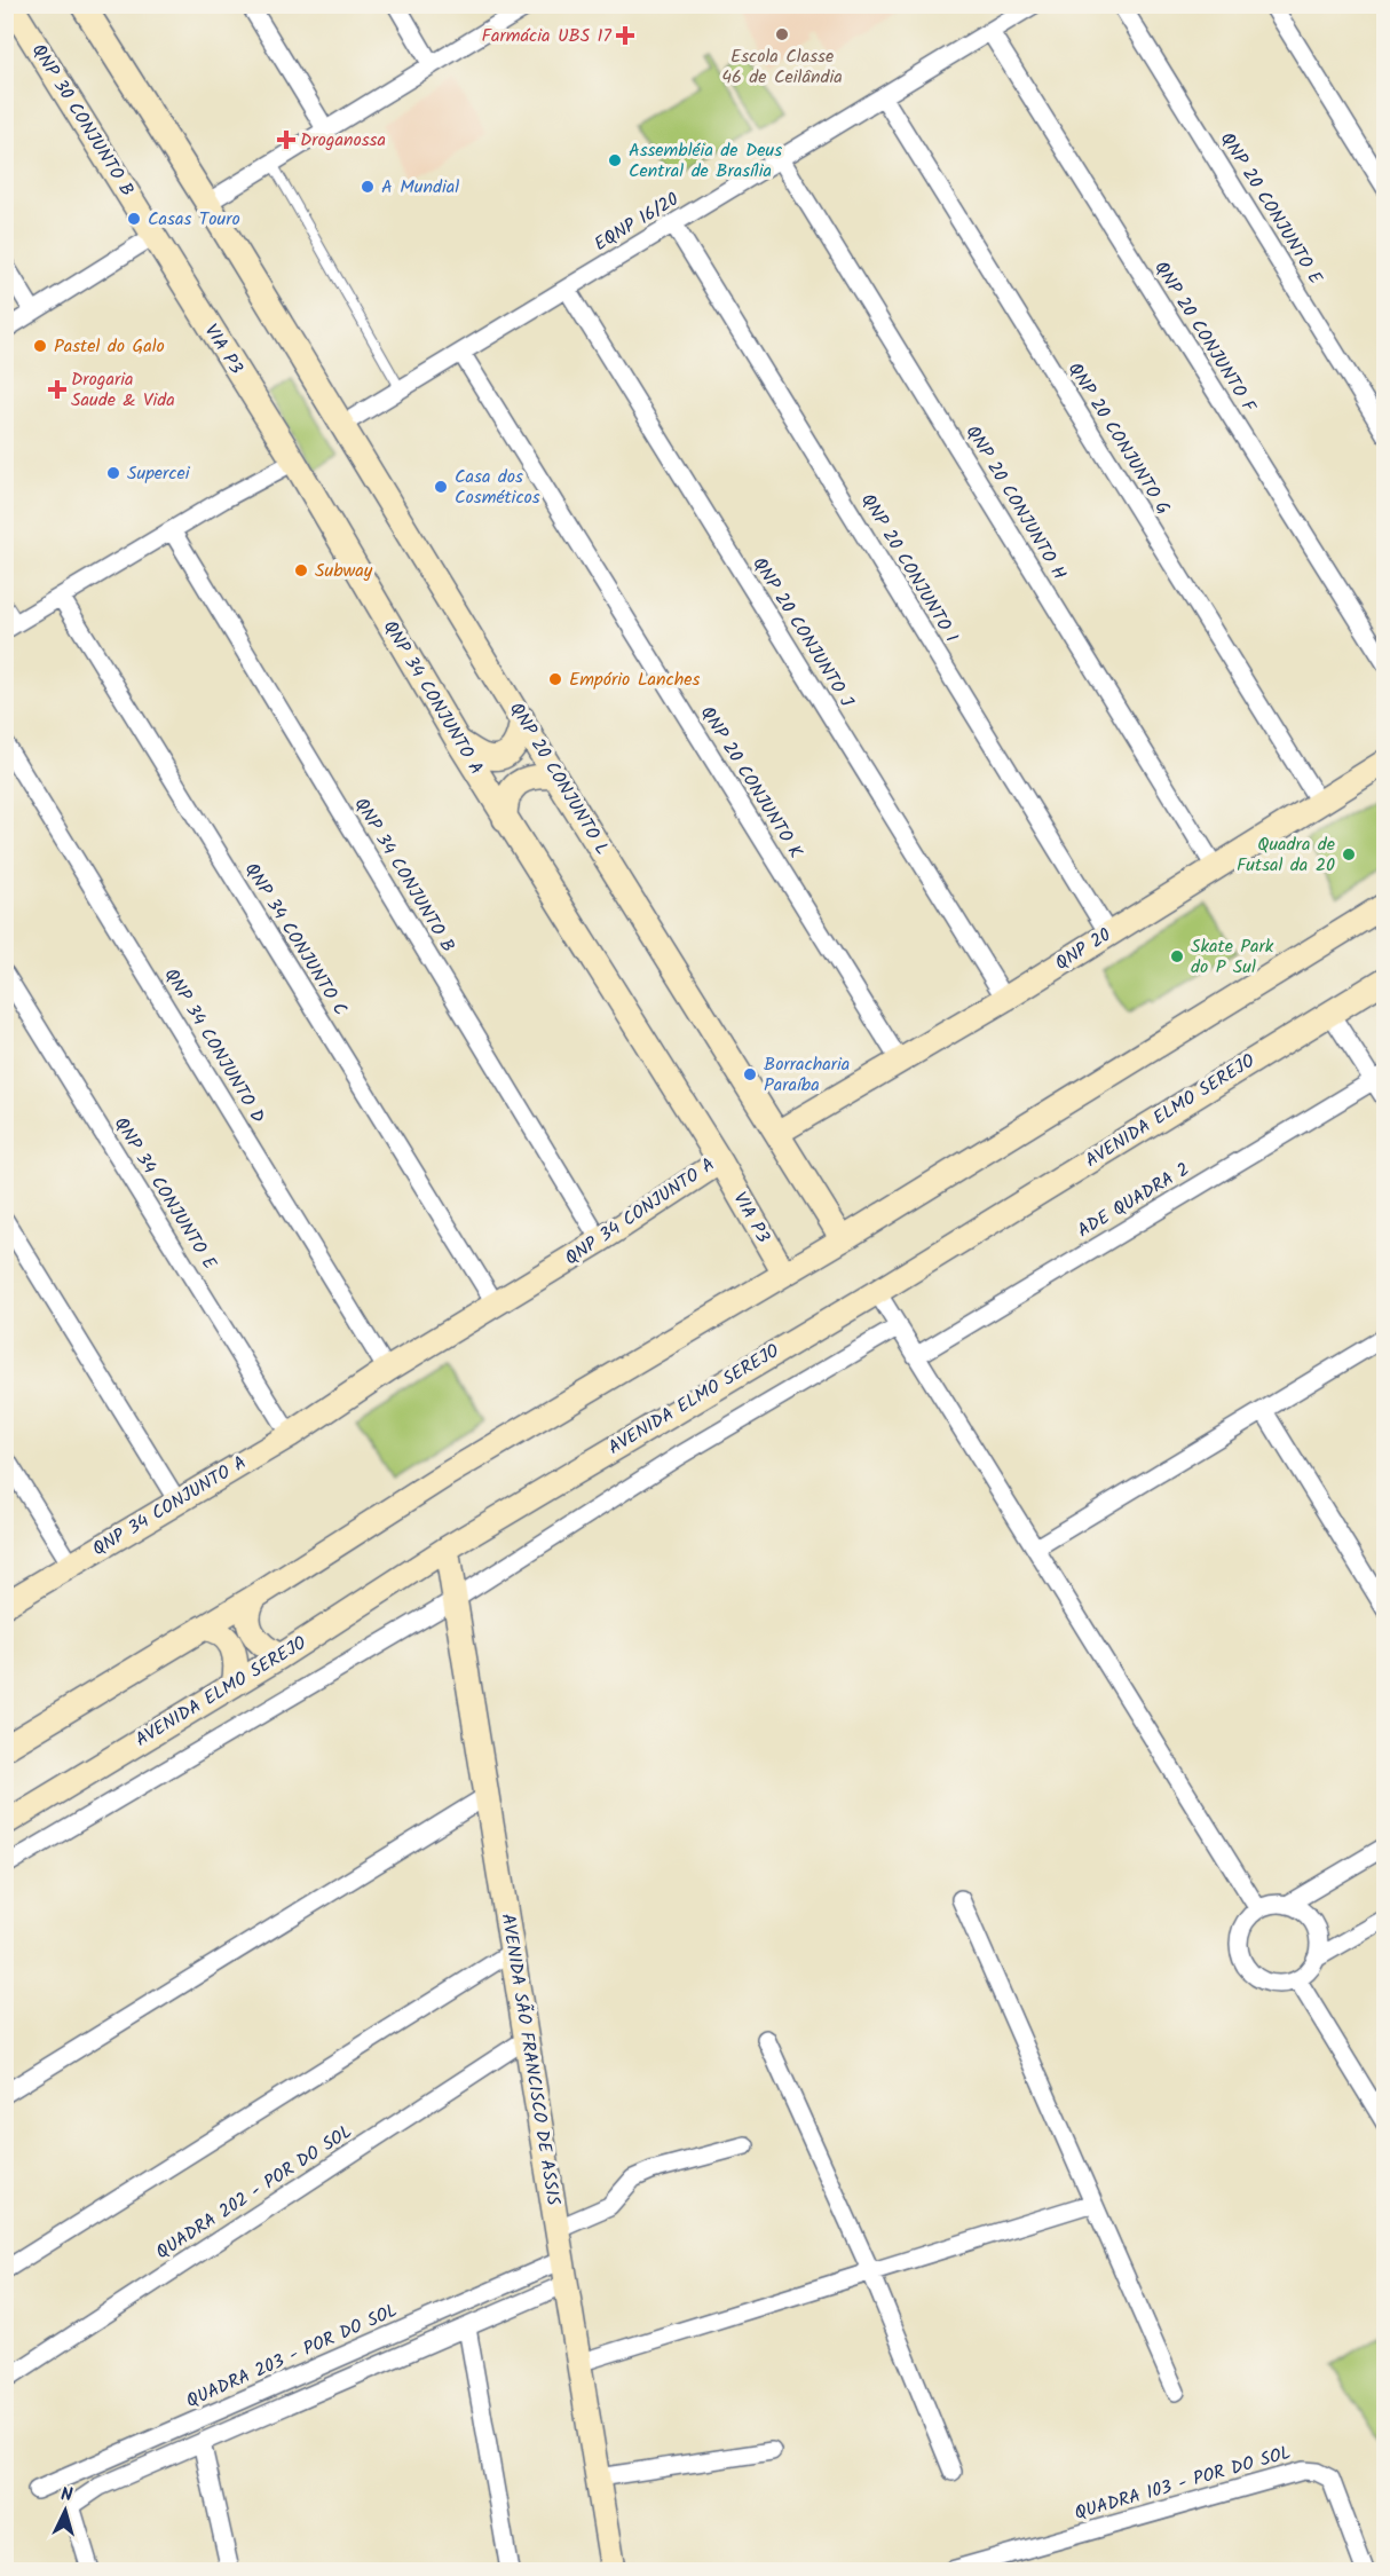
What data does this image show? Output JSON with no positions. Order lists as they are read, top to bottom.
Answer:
{
  "streets": {
    "street": [
      "QNP 30 CONJUNTO B",
      "QNP 20 CONJUNTO E",
      "EQNP 16/20",
      "QNP 20 CONJUNTO F",
      "VIA P3",
      "QNP 20 CONJUNTO G",
      "QNP 20 CONJUNTO H",
      "QNP 20 CONJUNTO I",
      "QNP 20 CONJUNTO J",
      "QNP 34 CONJUNTO A",
      "QNP 20 CONJUNTO L",
      "QNP 20 CONJUNTO K",
      "QNP 34 CONJUNTO B",
      "QNP 34 CONJUNTO C",
      "QNP 20",
      "QNP 34 CONJUNTO D",
      "AVENIDA ELMO SEREJO",
      "QNP 34 CONJUNTO E",
      "ADE QUADRA 2",
      "AVENIDA SÃO FRANCISCO DE ASSIS",
      "QUADRA 202 - POR DO SOL",
      "QUADRA 203 - POR DO SOL",
      "QUADRA 103 - POR DO SOL"
    ]
  },
  "crossings": [
    ["QNP 30 CONJUNTO B", "VIA P3"],
    ["EQNP 16/20", "QNP 20 CONJUNTO F"],
    ["EQNP 16/20", "QNP 20 CONJUNTO G"],
    ["EQNP 16/20", "QNP 20 CONJUNTO H"],
    ["EQNP 16/20", "QNP 20 CONJUNTO I"],
    ["EQNP 16/20", "QNP 20 CONJUNTO J"],
    ["EQNP 16/20", "QNP 20 CONJUNTO L"],
    ["EQNP 16/20", "QNP 20 CONJUNTO K"],
    ["VIA P3", "QNP 34 CONJUNTO A"],
    ["QNP 20 CONJUNTO G", "QNP 20"],
    ["QNP 20 CONJUNTO H", "QNP 20"],
    ["QNP 20 CONJUNTO I", "QNP 20"],
    ["QNP 20 CONJUNTO J", "QNP 20"],
    ["QNP 34 CONJUNTO A", "QNP 34 CONJUNTO B"],
    ["QNP 34 CONJUNTO A", "QNP 34 CONJUNTO C"],
    ["QNP 34 CONJUNTO A", "QNP 34 CONJUNTO D"],
    ["QNP 34 CONJUNTO A", "QNP 34 CONJUNTO E"],
    ["QNP 20 CONJUNTO L", "QNP 20"],
    ["QNP 20 CONJUNTO K", "QNP 20"],
    ["AVENIDA ELMO SEREJO", "AVENIDA SÃO FRANCISCO DE ASSIS"],
    ["AVENIDA SÃO FRANCISCO DE ASSIS", "QUADRA 202 - POR DO SOL"],
    ["AVENIDA SÃO FRANCISCO DE ASSIS", "QUADRA 203 - POR DO SOL"]
  ],
  "places": {
    "other": [
      "Escola Classe 46 de Ceilândia",
      "Assembléia de Deus Central de Brasília",
      "A Mundial",
      "Casas Touro",
      "Pastel do Galo",
      "Supercei",
      "Casa dos Cosméticos",
      "Subway",
      "Empório Lanches",
      "Quadra de Futsal da 20",
      "Skate Park do P Sul",
      "Borracharia Paraíba"
    ],
    "health": ["Farmácia UBS 17", "Droganossa", "Drogaria Saude & Vida"]
  },
  "north": "top"
}
